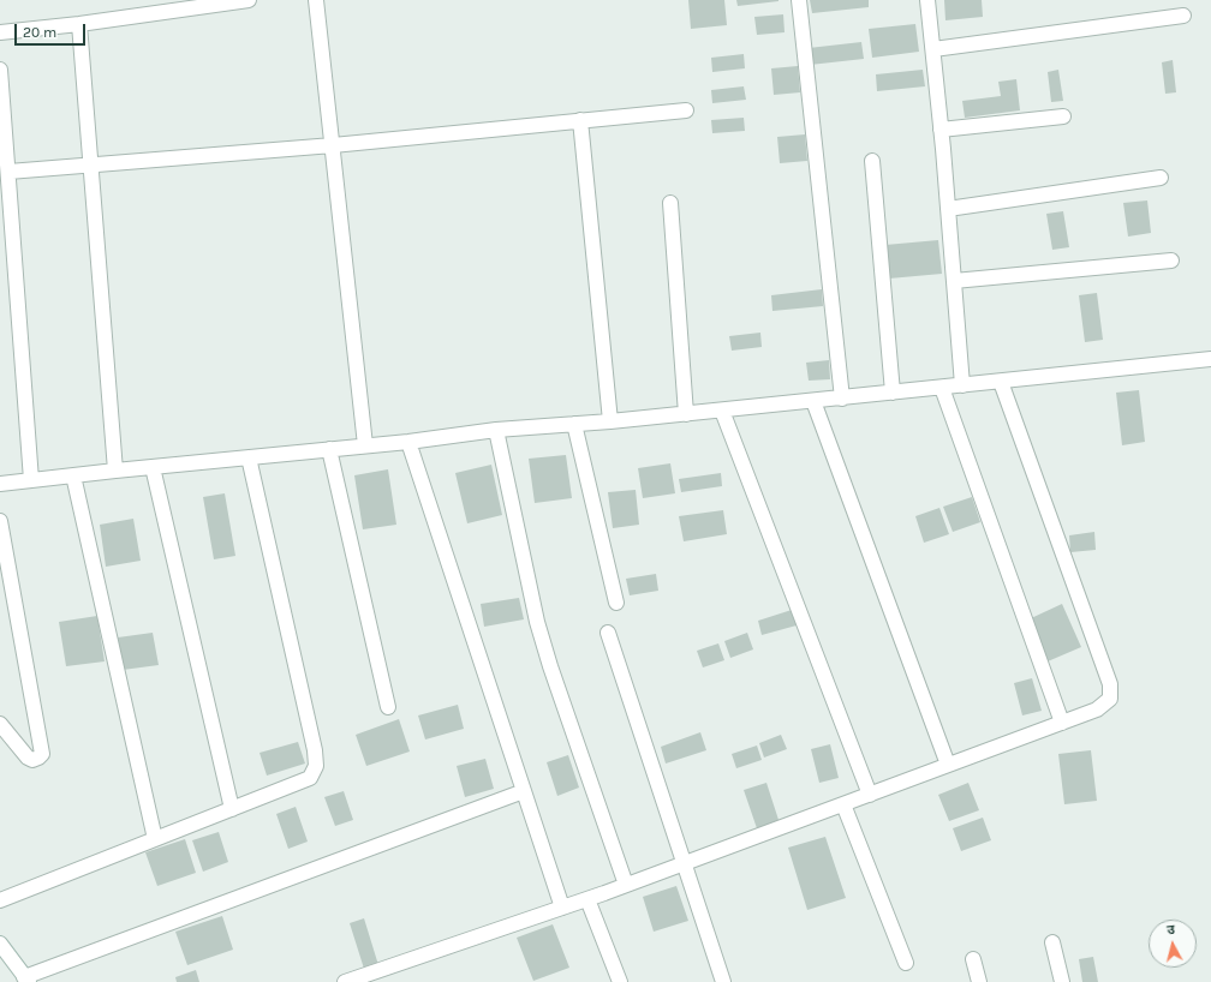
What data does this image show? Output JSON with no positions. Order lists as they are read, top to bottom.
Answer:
{
  "scale_bar": "20 m",
  "north": "top"
}
